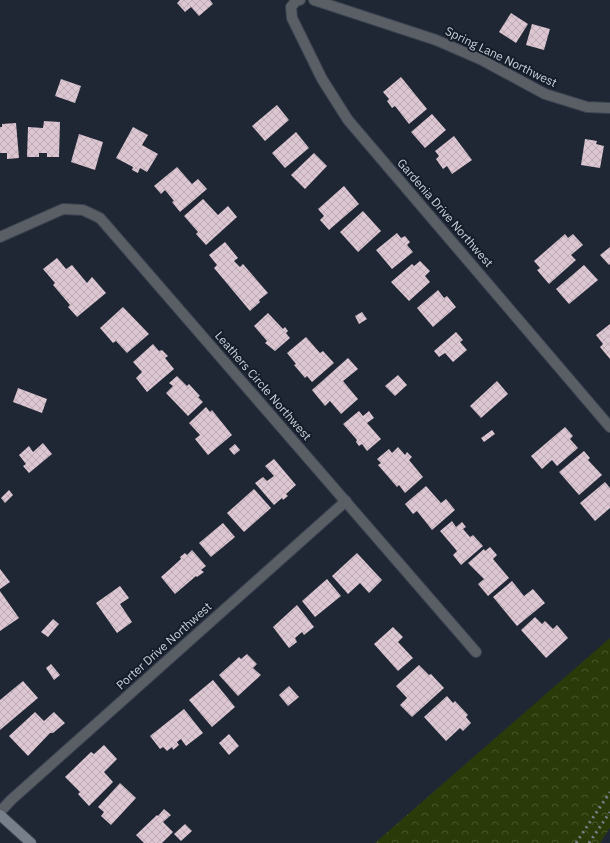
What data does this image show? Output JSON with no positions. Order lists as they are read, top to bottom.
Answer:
{
  "streets": {
    "street": [
      "Spring Lane Northwest",
      "Gardenia Drive Northwest",
      "Leathers Circle Northwest",
      "Porter Drive Northwest"
    ]
  },
  "crossings": [
    ["Leathers Circle Northwest", "Porter Drive Northwest"]
  ]
}
